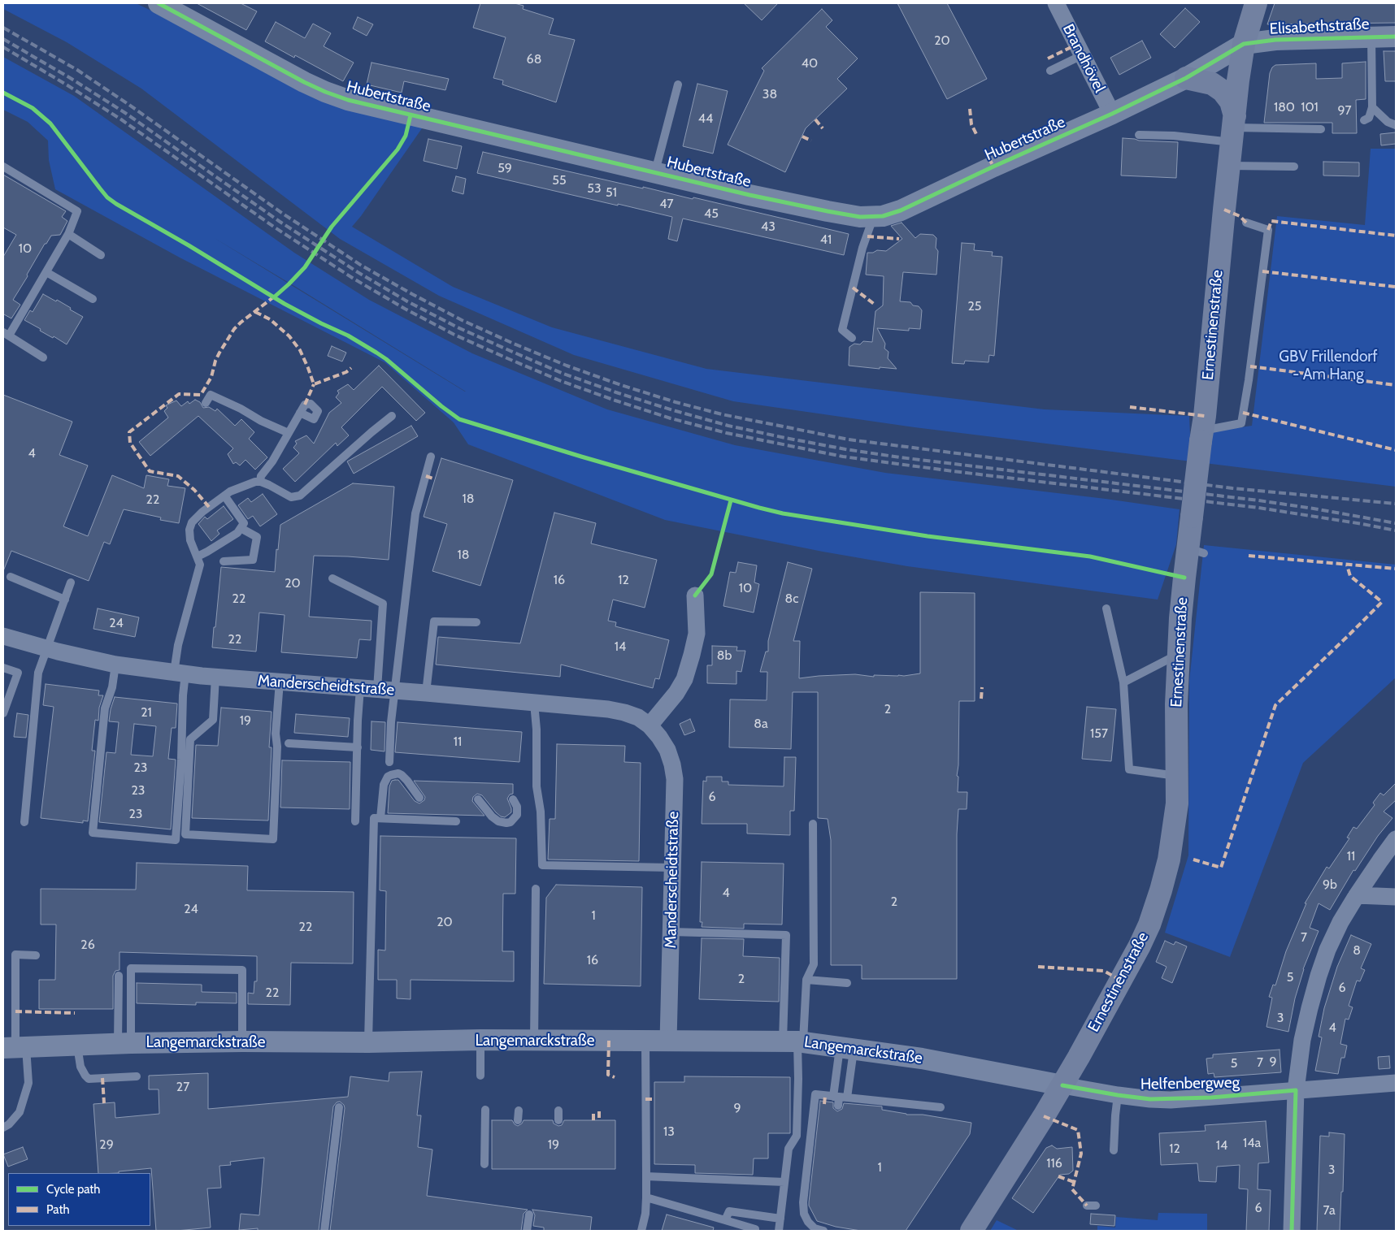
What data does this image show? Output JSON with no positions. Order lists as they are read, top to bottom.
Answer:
{
  "streets": {
    "main road": ["Ernestinenstraße"],
    "street": [
      "Elisabethstraße",
      "Brandhövel",
      "Hubertstraße",
      "Manderscheidtstraße",
      "Langemarckstraße",
      "Helfenbergweg"
    ]
  },
  "crossings": [
    ["Elisabethstraße", "Hubertstraße"],
    ["Elisabethstraße", "Ernestinenstraße"],
    ["Brandhövel", "Hubertstraße"],
    ["Hubertstraße", "Ernestinenstraße"],
    ["Ernestinenstraße", "Langemarckstraße"],
    ["Ernestinenstraße", "Helfenbergweg"],
    ["Manderscheidtstraße", "Langemarckstraße"],
    ["Langemarckstraße", "Helfenbergweg"]
  ],
  "parks": ["GBV Frillendorf - Am Hang"],
  "house_numbers": [
    "20",
    "68",
    "40",
    "38",
    "180",
    "101",
    "97",
    "44",
    "59",
    "55",
    "53",
    "51",
    "47",
    "45",
    "43",
    "41",
    "10",
    "25",
    "4",
    "18",
    "22",
    "18",
    "16",
    "12",
    "20",
    "10",
    "22",
    "8c",
    "24",
    "22",
    "14",
    "8b",
    "2",
    "21",
    "19",
    "8a",
    "157",
    "11",
    "23",
    "23",
    "6",
    "23",
    "11",
    "9b",
    "4",
    "2",
    "24",
    "1",
    "20",
    "22",
    "7",
    "26",
    "8",
    "16",
    "5",
    "2",
    "6",
    "22",
    "3",
    "4",
    "9",
    "7",
    "5",
    "27",
    "9",
    "13",
    "14a",
    "29",
    "19",
    "14",
    "12",
    "116",
    "1",
    "3",
    "6",
    "7a"
  ],
  "legend": ["Cycle path", "Path"]
}
